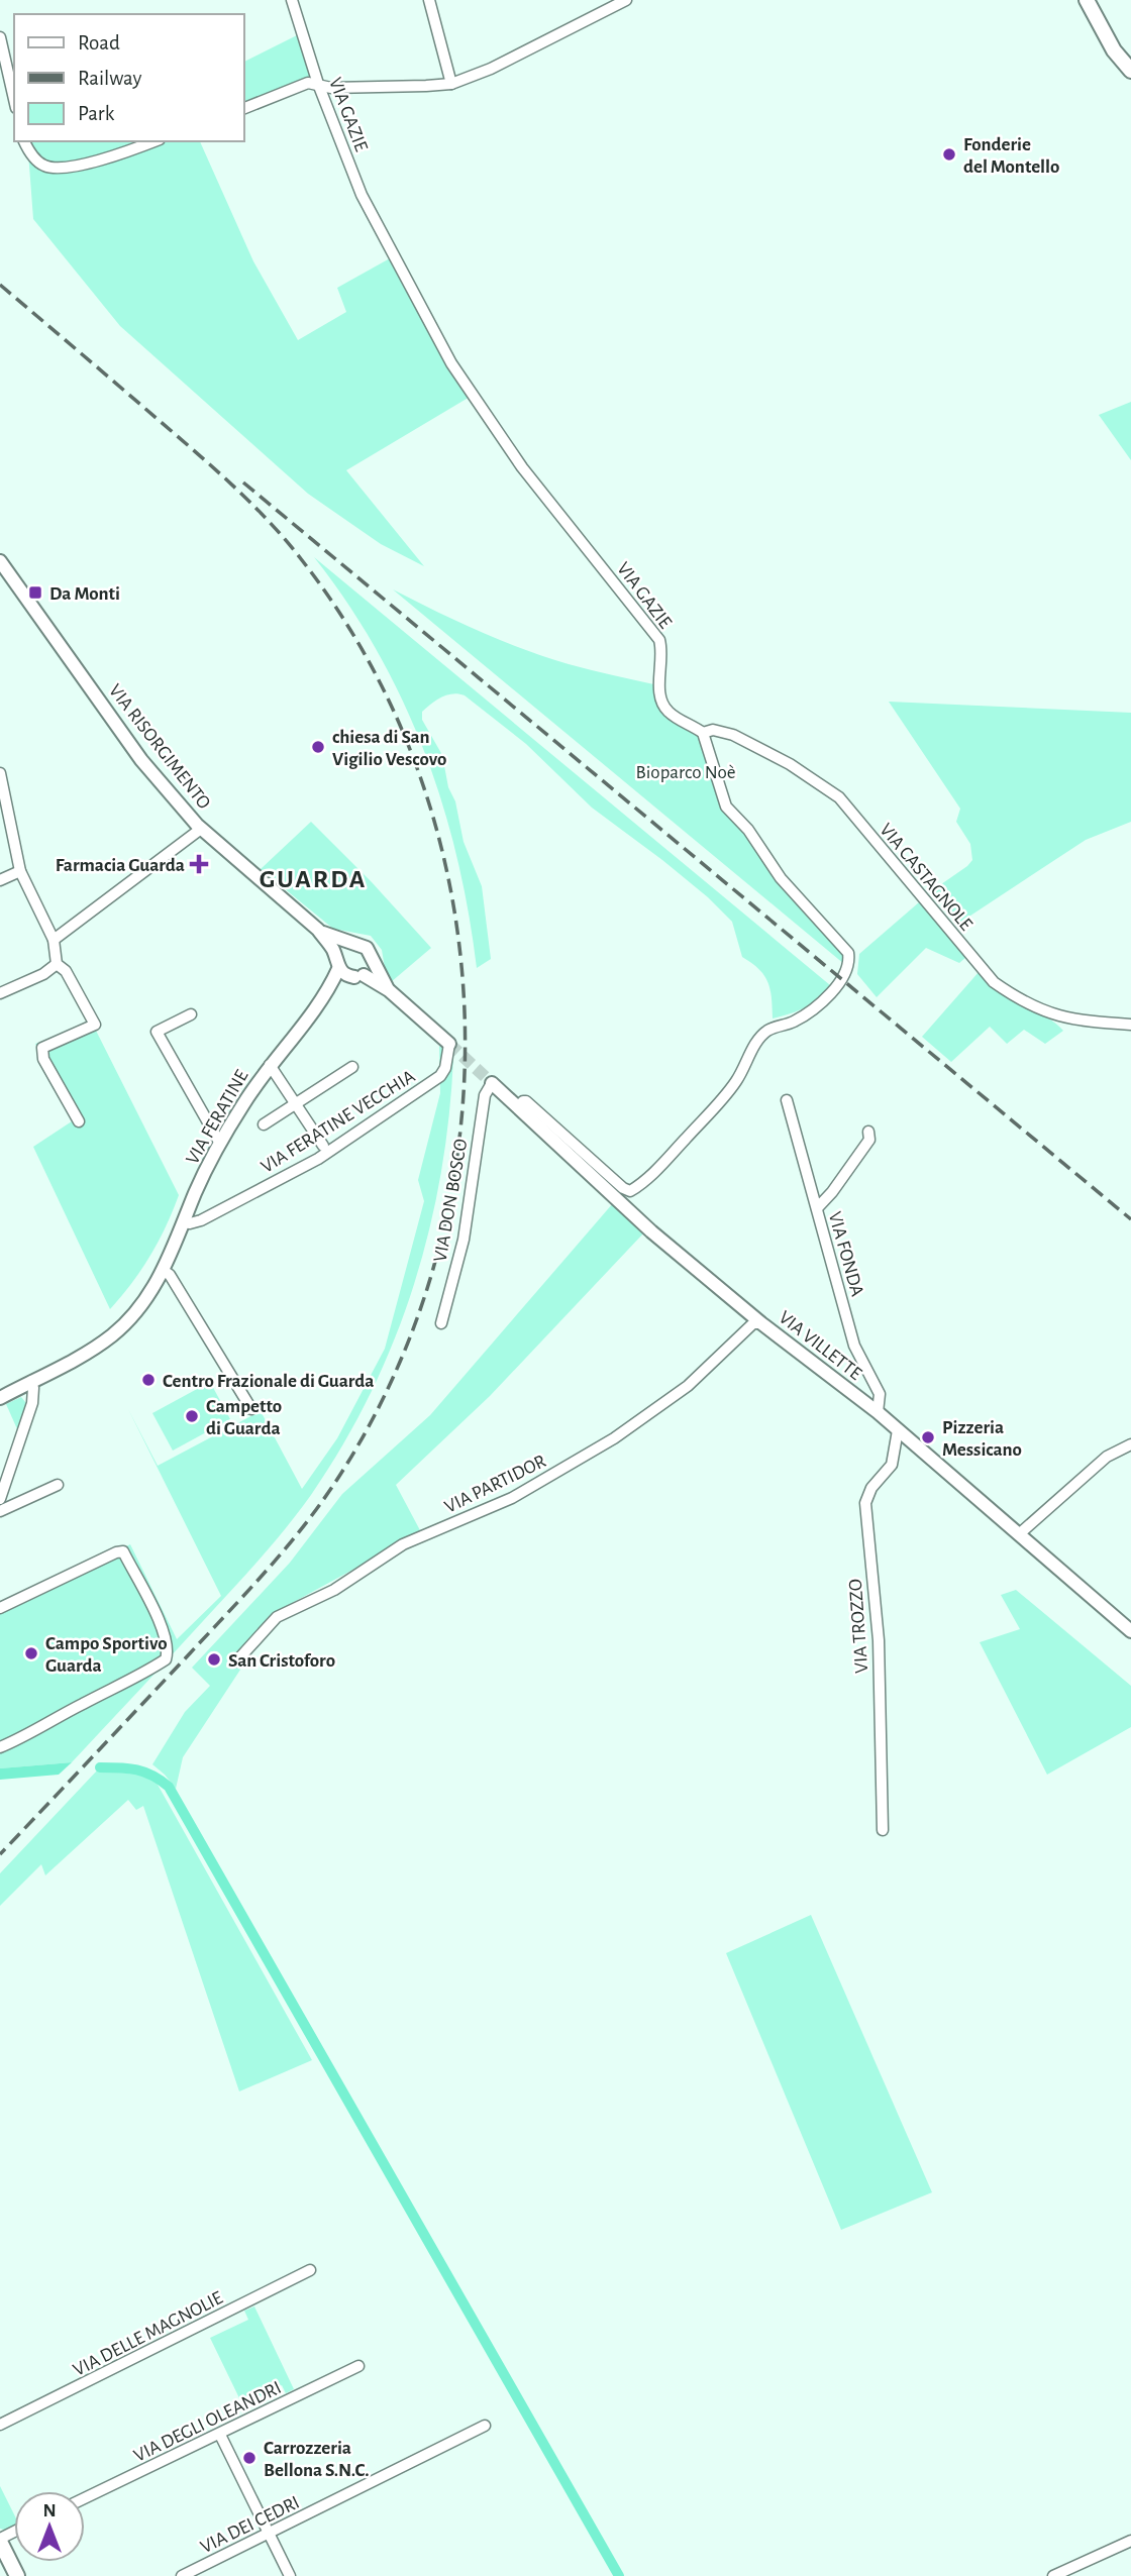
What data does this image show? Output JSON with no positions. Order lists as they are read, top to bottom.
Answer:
{
  "streets": {
    "street": [
      "VIA GAZIE",
      "VIA RISORGIMENTO",
      "VIA CASTAGNOLE",
      "VIA FERATINE",
      "VIA FERATINE VECCHIA",
      "VIA DON BOSCO",
      "VIA FONDA",
      "VIA VILLETTE",
      "VIA PARTIDOR",
      "VIA TROZZO",
      "VIA DELLE MAGNOLIE",
      "VIA DEGLI OLEANDRI",
      "VIA DEI CEDRI"
    ]
  },
  "crossings": [
    ["VIA GAZIE", "VIA CASTAGNOLE"],
    ["VIA RISORGIMENTO", "VIA FERATINE"],
    ["VIA RISORGIMENTO", "VIA FERATINE VECCHIA"],
    ["VIA FERATINE", "VIA FERATINE VECCHIA"],
    ["VIA DON BOSCO", "VIA VILLETTE"],
    ["VIA FONDA", "VIA VILLETTE"],
    ["VIA VILLETTE", "VIA PARTIDOR"],
    ["VIA VILLETTE", "VIA TROZZO"]
  ],
  "districts": ["GUARDA"],
  "parks": ["Bioparco Noè"],
  "places": {
    "other": [
      "Fonderie del Montello",
      "chiesa di San Vigilio Vescovo",
      "Centro Frazionale di Guarda",
      "Campetto di Guarda",
      "Pizzeria Messicano",
      "Campo Sportivo Guarda",
      "San Cristoforo",
      "Carrozzeria Bellona S.N.C."
    ],
    "transit": ["Da Monti"],
    "health": ["Farmacia Guarda"]
  },
  "legend": ["Road", "Railway", "Park"],
  "north": "top"
}
